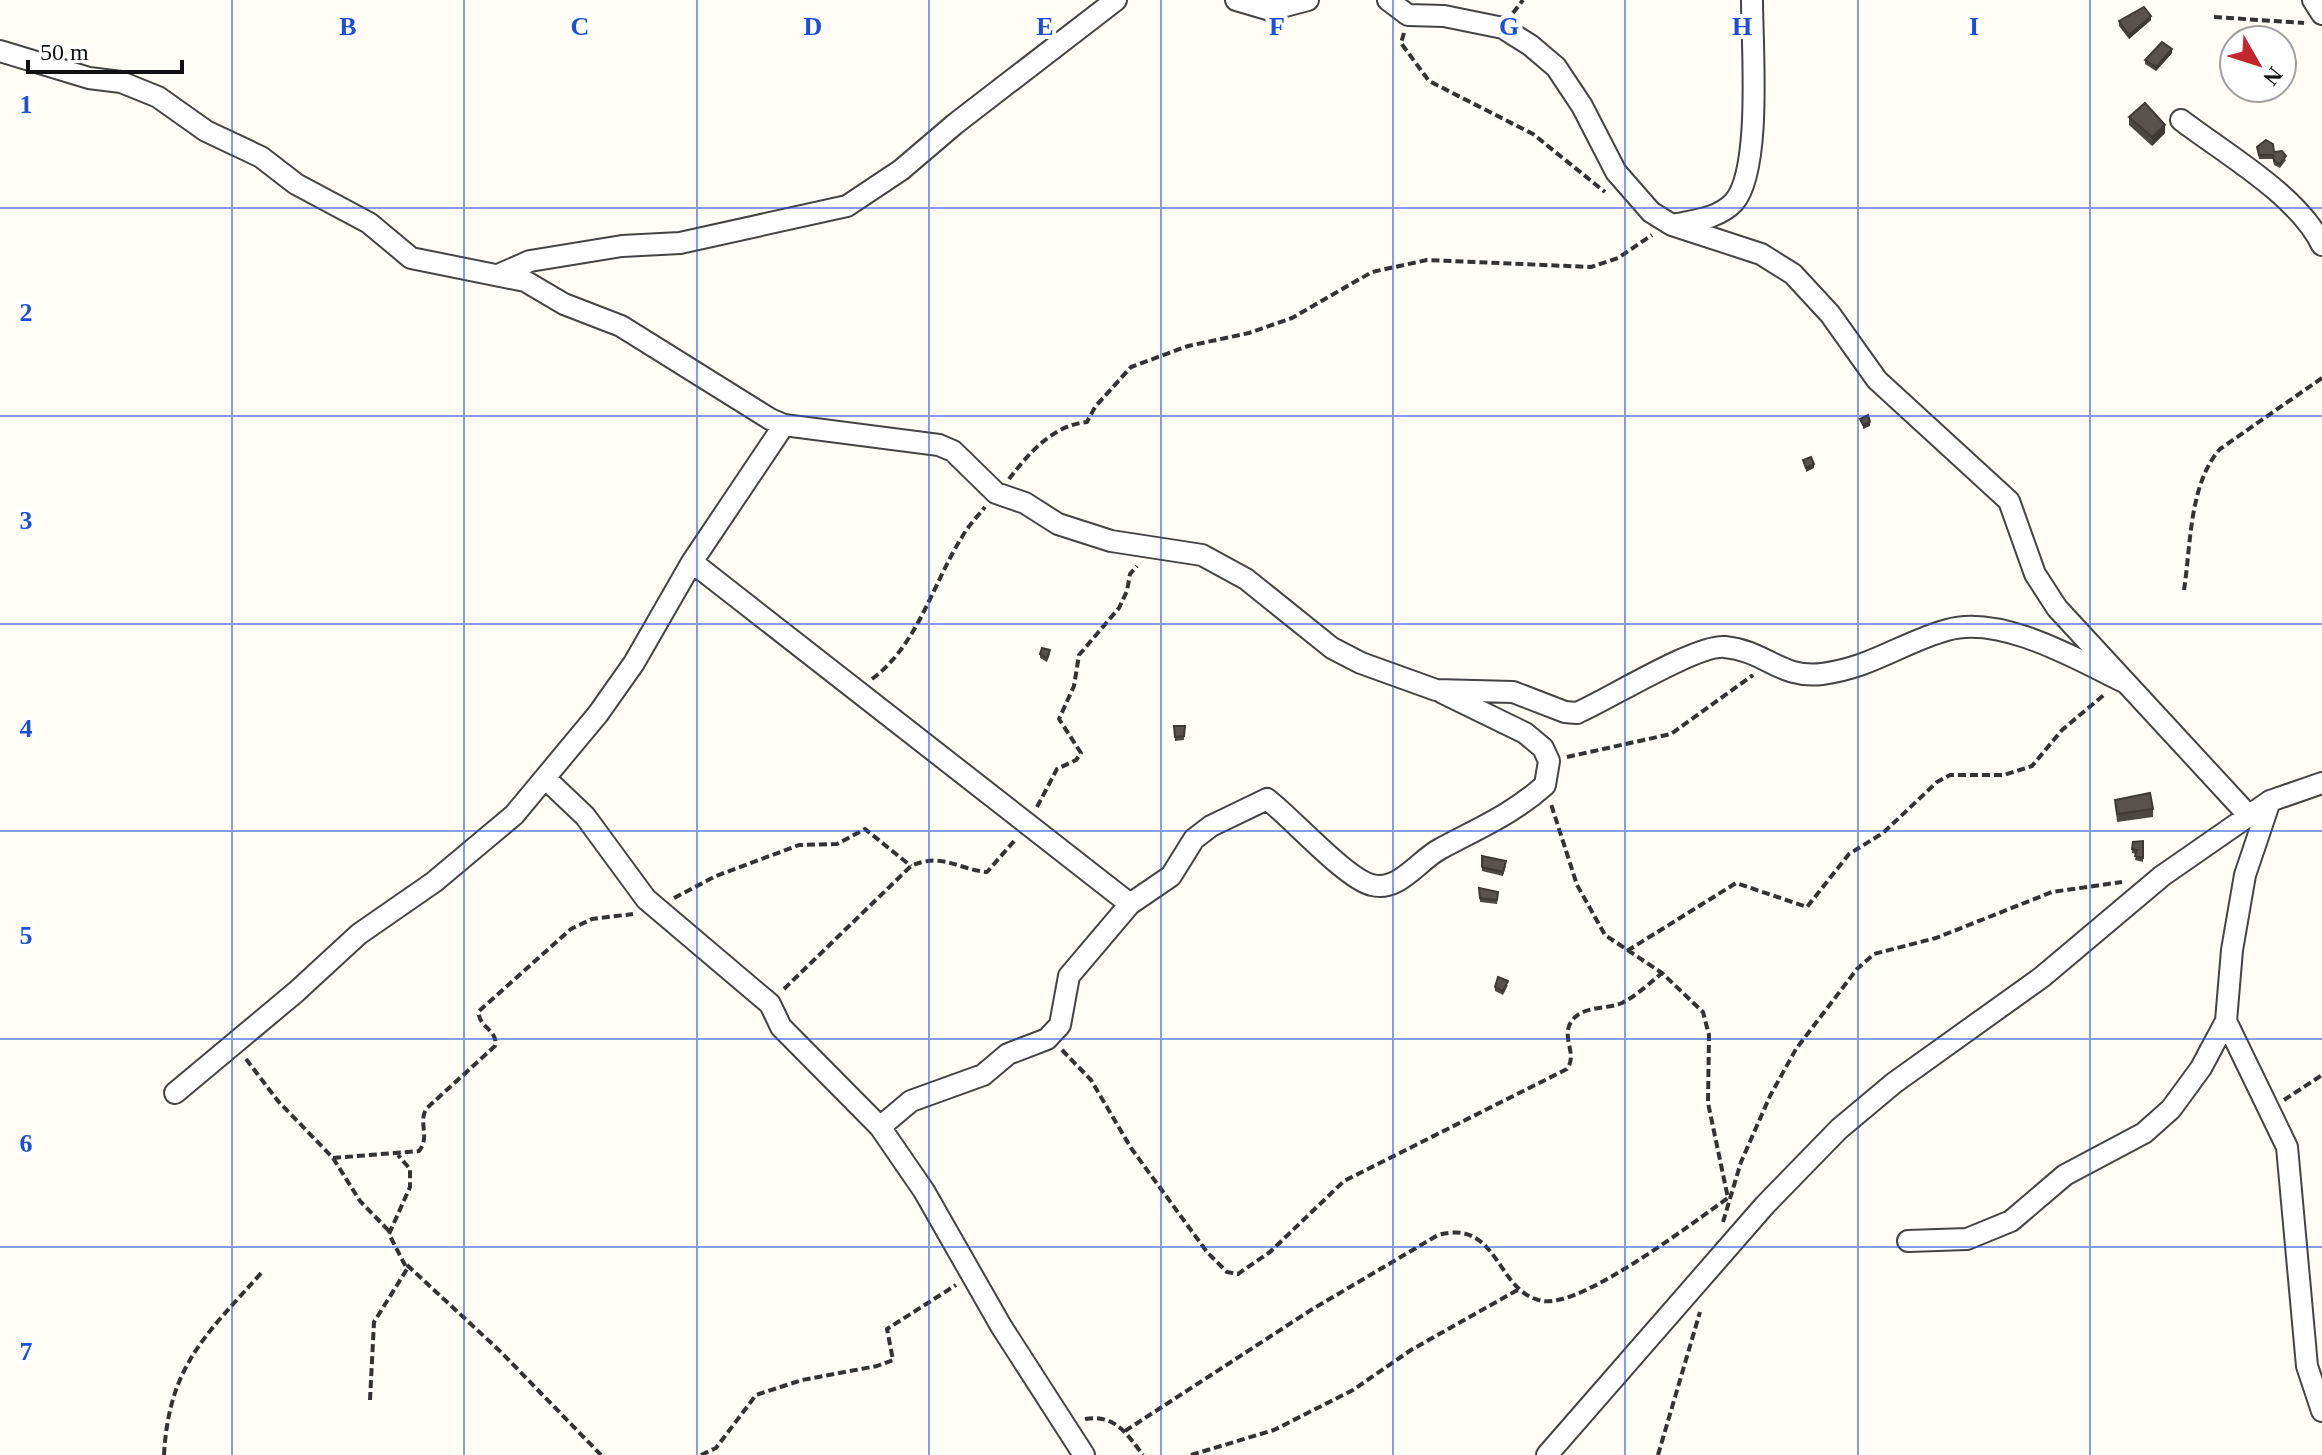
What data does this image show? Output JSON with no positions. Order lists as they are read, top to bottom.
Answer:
{
  "scale_bar": "50 m",
  "north": "bottom right",
  "grid": {
    "columns": [
      "B",
      "C",
      "D",
      "E",
      "F",
      "G",
      "H",
      "I"
    ],
    "rows": [
      "1",
      "2",
      "3",
      "4",
      "5",
      "6",
      "7"
    ]
  }
}
